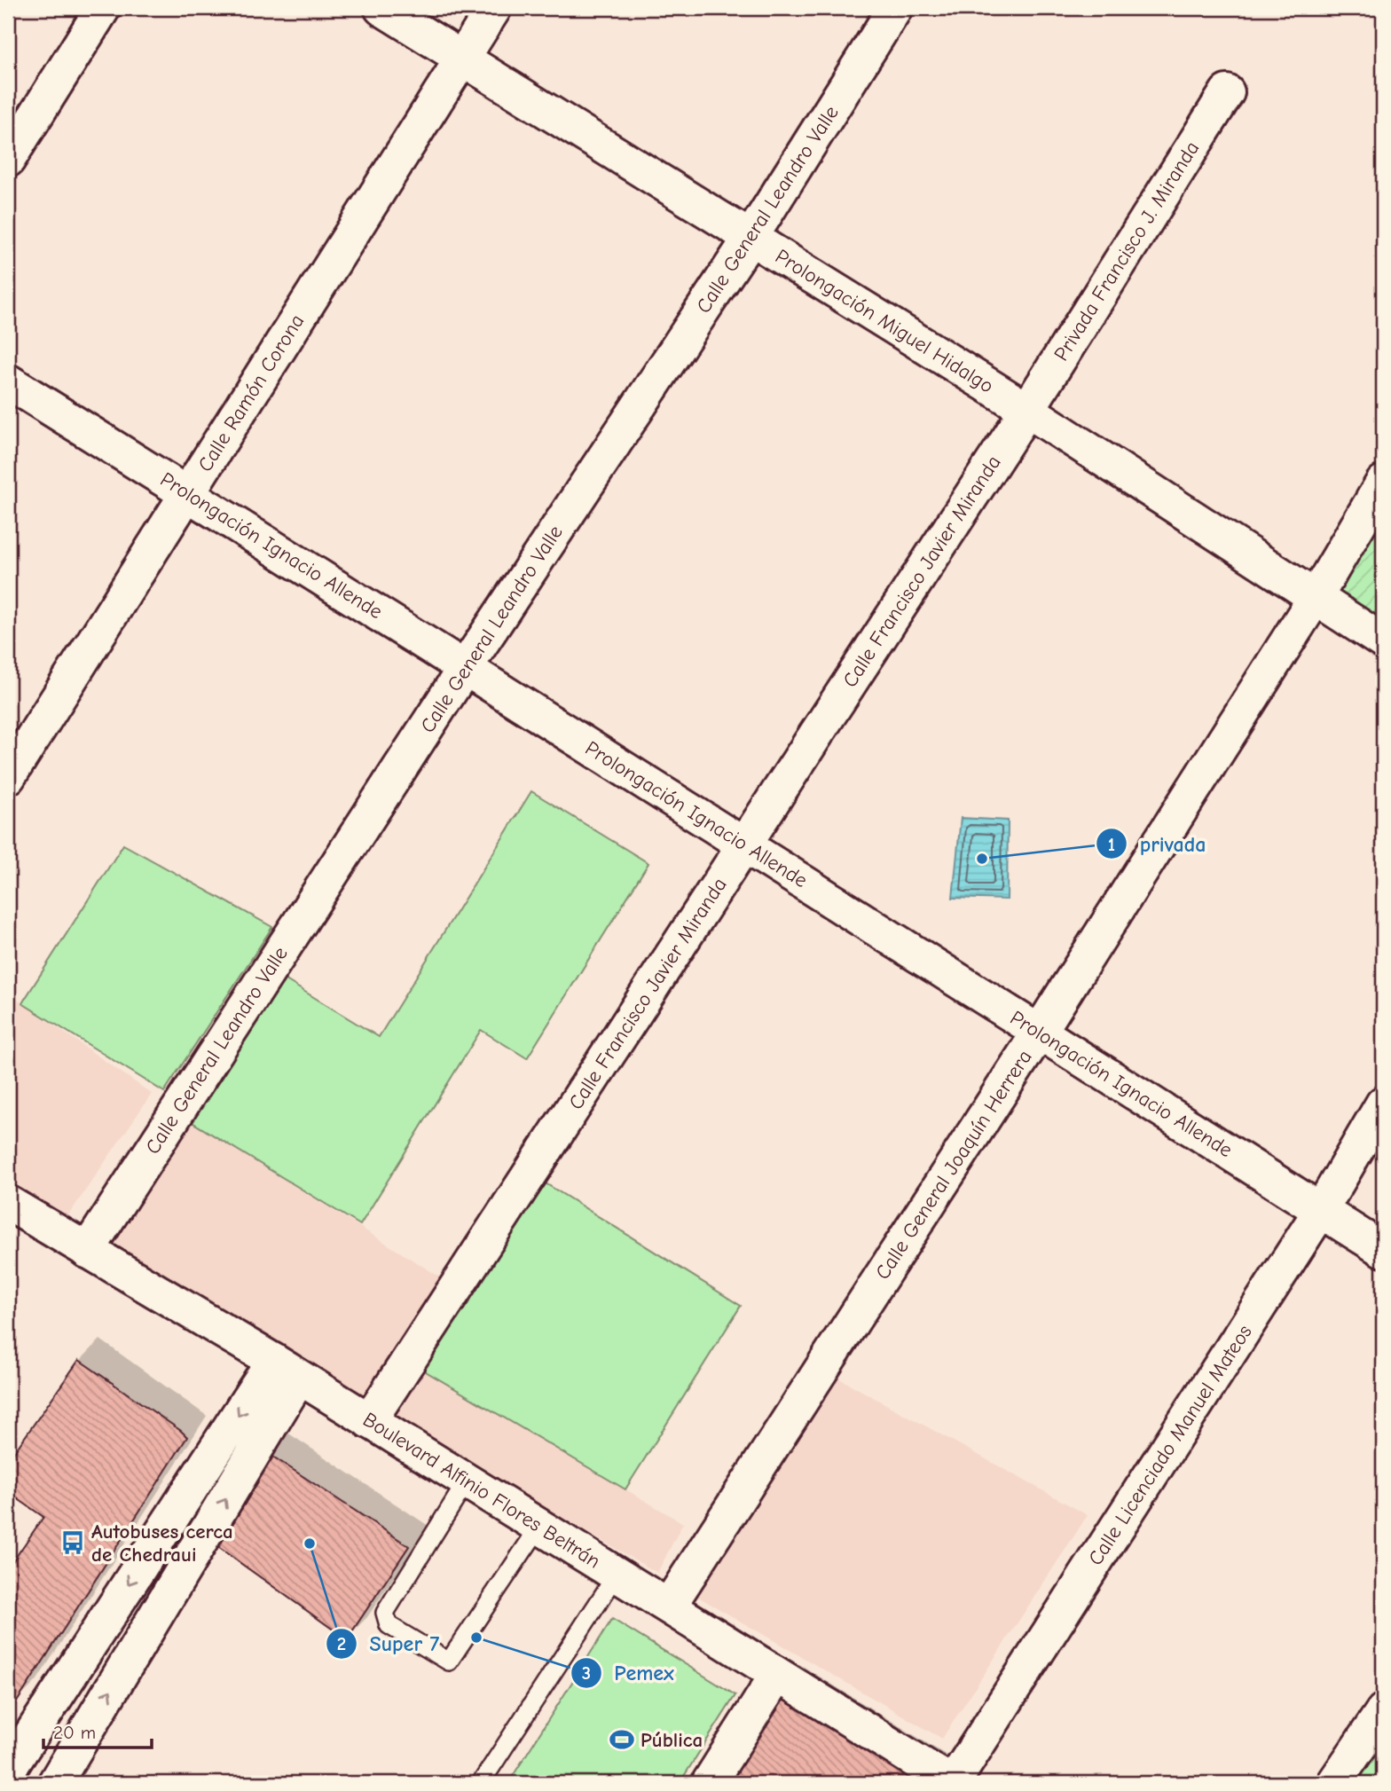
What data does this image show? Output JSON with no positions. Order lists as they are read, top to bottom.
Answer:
{
  "streets": {
    "street": [
      "Calle General Leandro Valle",
      "Privada Francisco J. Miranda",
      "Prolongación Miguel Hidalgo",
      "Calle Ramón Corona",
      "Prolongación Ignacio Allende",
      "Calle Francisco Javier Miranda",
      "Calle General Joaquín Herrera",
      "Calle Licenciado Manuel Mateos",
      "Boulevard Alfinio Flores Beltrán"
    ]
  },
  "crossings": [
    ["Calle General Leandro Valle", "Prolongación Miguel Hidalgo"],
    ["Calle General Leandro Valle", "Prolongación Ignacio Allende"],
    ["Calle General Leandro Valle", "Boulevard Alfinio Flores Beltrán"],
    ["Privada Francisco J. Miranda", "Prolongación Miguel Hidalgo"],
    ["Privada Francisco J. Miranda", "Calle Francisco Javier Miranda"],
    ["Prolongación Miguel Hidalgo", "Calle Ramón Corona"],
    ["Prolongación Miguel Hidalgo", "Calle Francisco Javier Miranda"],
    ["Prolongación Miguel Hidalgo", "Calle General Joaquín Herrera"],
    ["Calle Ramón Corona", "Prolongación Ignacio Allende"],
    ["Prolongación Ignacio Allende", "Calle Francisco Javier Miranda"],
    ["Prolongación Ignacio Allende", "Calle General Joaquín Herrera"],
    ["Prolongación Ignacio Allende", "Calle Licenciado Manuel Mateos"],
    ["Calle Francisco Javier Miranda", "Boulevard Alfinio Flores Beltrán"],
    ["Calle General Joaquín Herrera", "Boulevard Alfinio Flores Beltrán"],
    ["Calle Licenciado Manuel Mateos", "Boulevard Alfinio Flores Beltrán"]
  ],
  "places": {
    "other": ["privada", "Super 7", "Pemex"],
    "bus stop": ["Autobuses cerca de Chedraui"],
    "sports": ["Pública"]
  },
  "scale_bar": "20 m"
}
